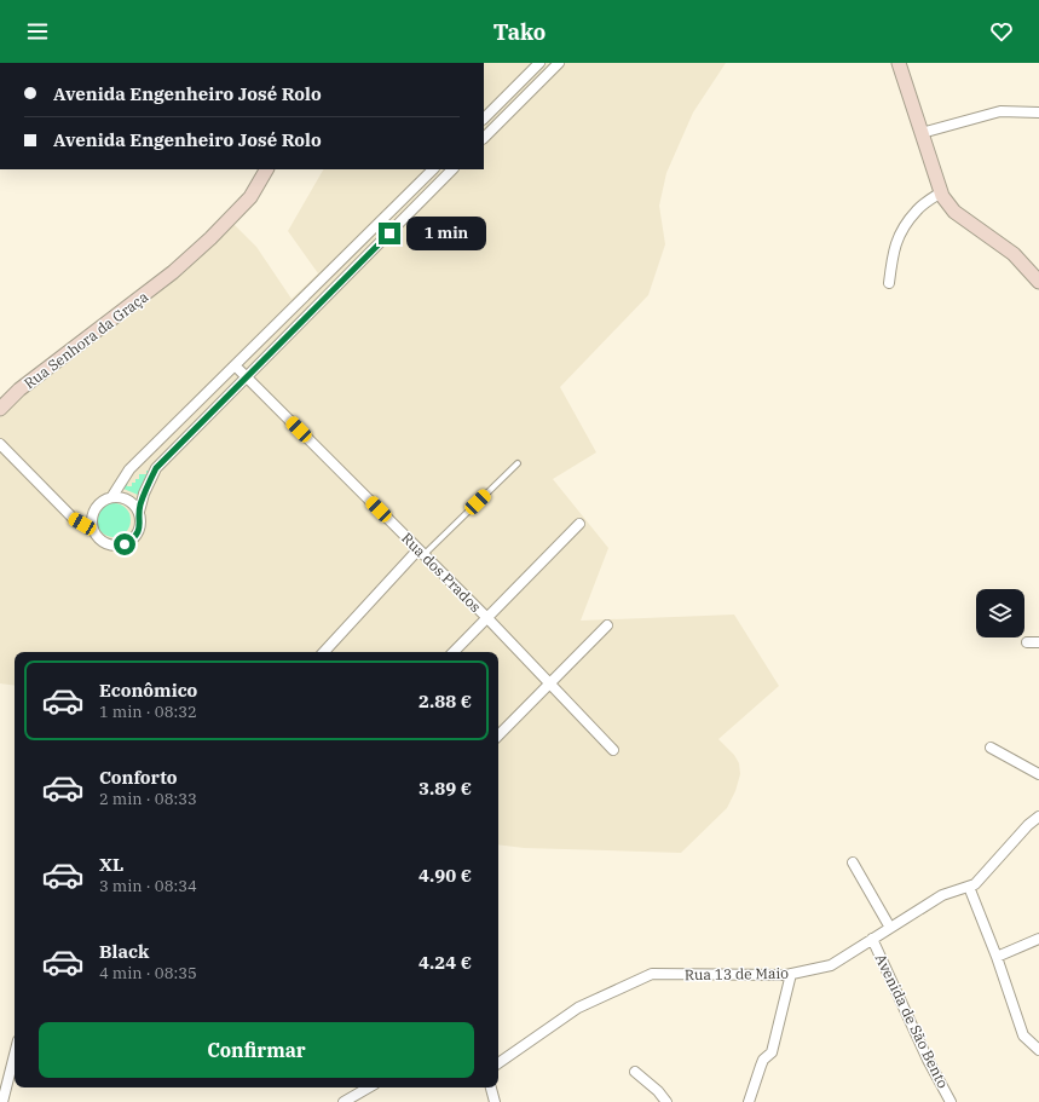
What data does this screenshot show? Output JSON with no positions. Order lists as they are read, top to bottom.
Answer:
{
  "streets": {
    "street": [
      "Rua Senhora da Graça",
      "Rua dos Prados",
      "Rua 13 de Maio",
      "Avenida de São Bento"
    ]
  },
  "crossings": [
    ["Rua 13 de Maio", "Avenida de São Bento"]
  ],
  "page": {
    "header": "Tako",
    "banner": ["Avenida Engenheiro José Rolo", "Avenida Engenheiro José Rolo"],
    "bubble": "1 min",
    "list": [
      {
        "name": "Econômico",
        "note": "1 min · 08:32",
        "value": "2.88 €"
      },
      {
        "name": "Conforto",
        "note": "2 min · 08:33",
        "value": "3.89 €"
      },
      {
        "name": "XL",
        "note": "3 min · 08:34",
        "value": "4.90 €"
      },
      {
        "name": "Black",
        "note": "4 min · 08:35",
        "value": "4.24 €"
      }
    ],
    "buttons": "Confirmar"
  }
}
